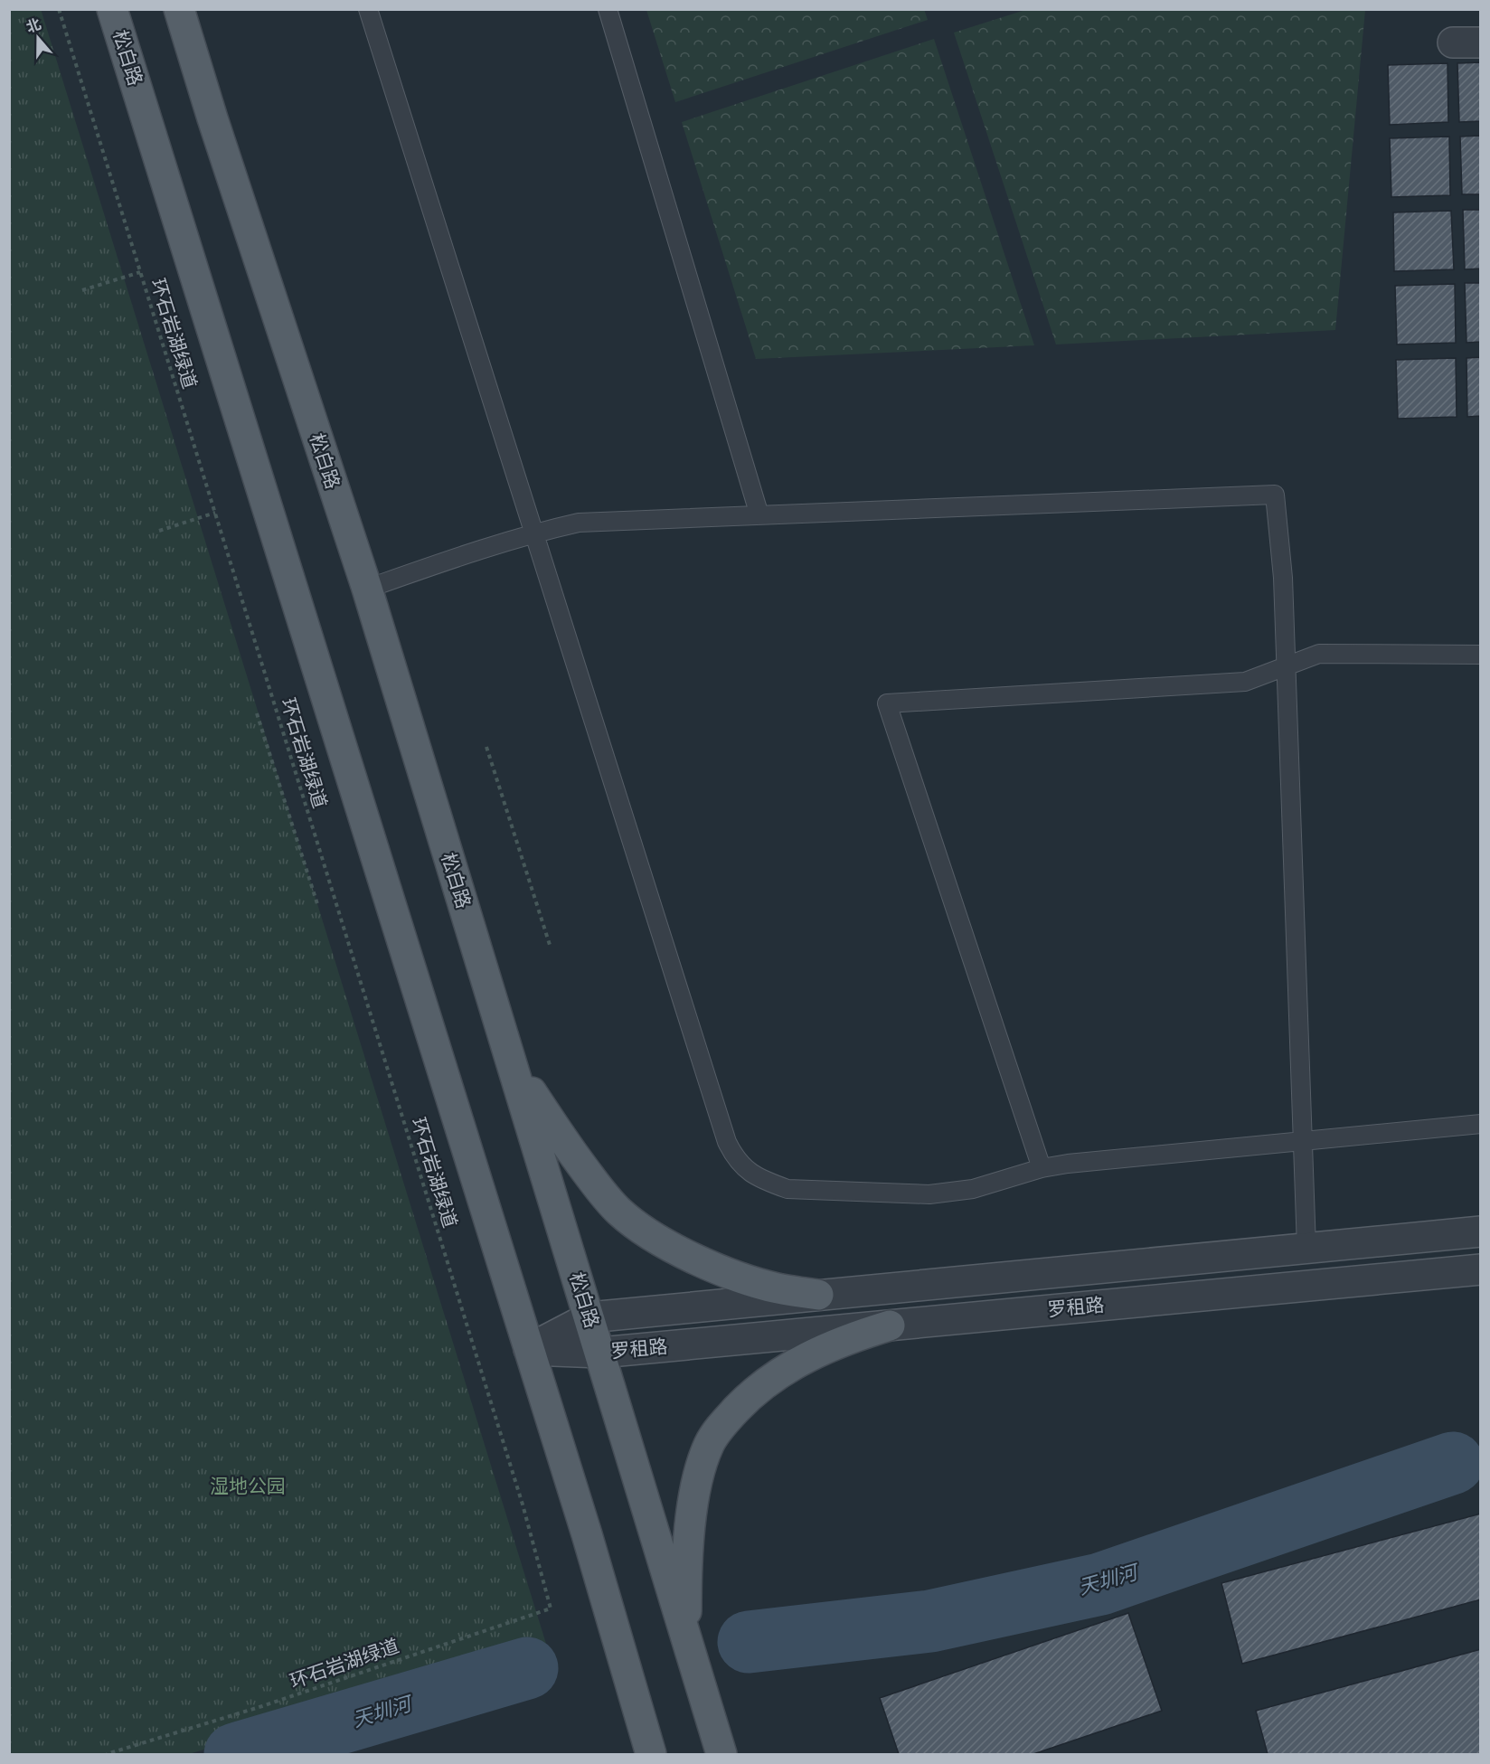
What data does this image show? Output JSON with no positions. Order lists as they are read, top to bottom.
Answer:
{
  "streets": {
    "main road": ["松白路"],
    "street": ["罗租路"],
    "path": ["环石岩湖绿道"]
  },
  "crossings": [
    ["松白路", "罗租路"]
  ],
  "water": ["天圳河"],
  "parks": ["湿地公园"],
  "north": "top"
}
